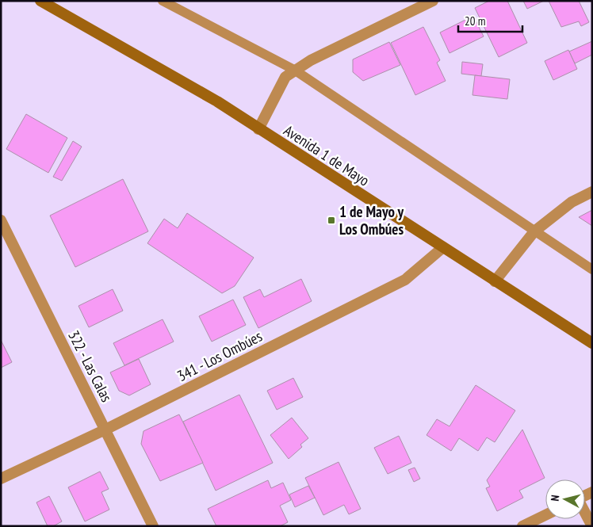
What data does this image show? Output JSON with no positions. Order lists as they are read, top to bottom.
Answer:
{
  "streets": {
    "main road": ["Avenida 1 de Mayo"],
    "street": ["341 - Los Ombúes", "322 - Las Calas"]
  },
  "crossings": [
    ["Avenida 1 de Mayo", "341 - Los Ombúes"],
    ["341 - Los Ombúes", "322 - Las Calas"]
  ],
  "places": {
    "transit": ["1 de Mayo y Los Ombúes"]
  },
  "scale_bar": "20 m",
  "north": "left"
}
